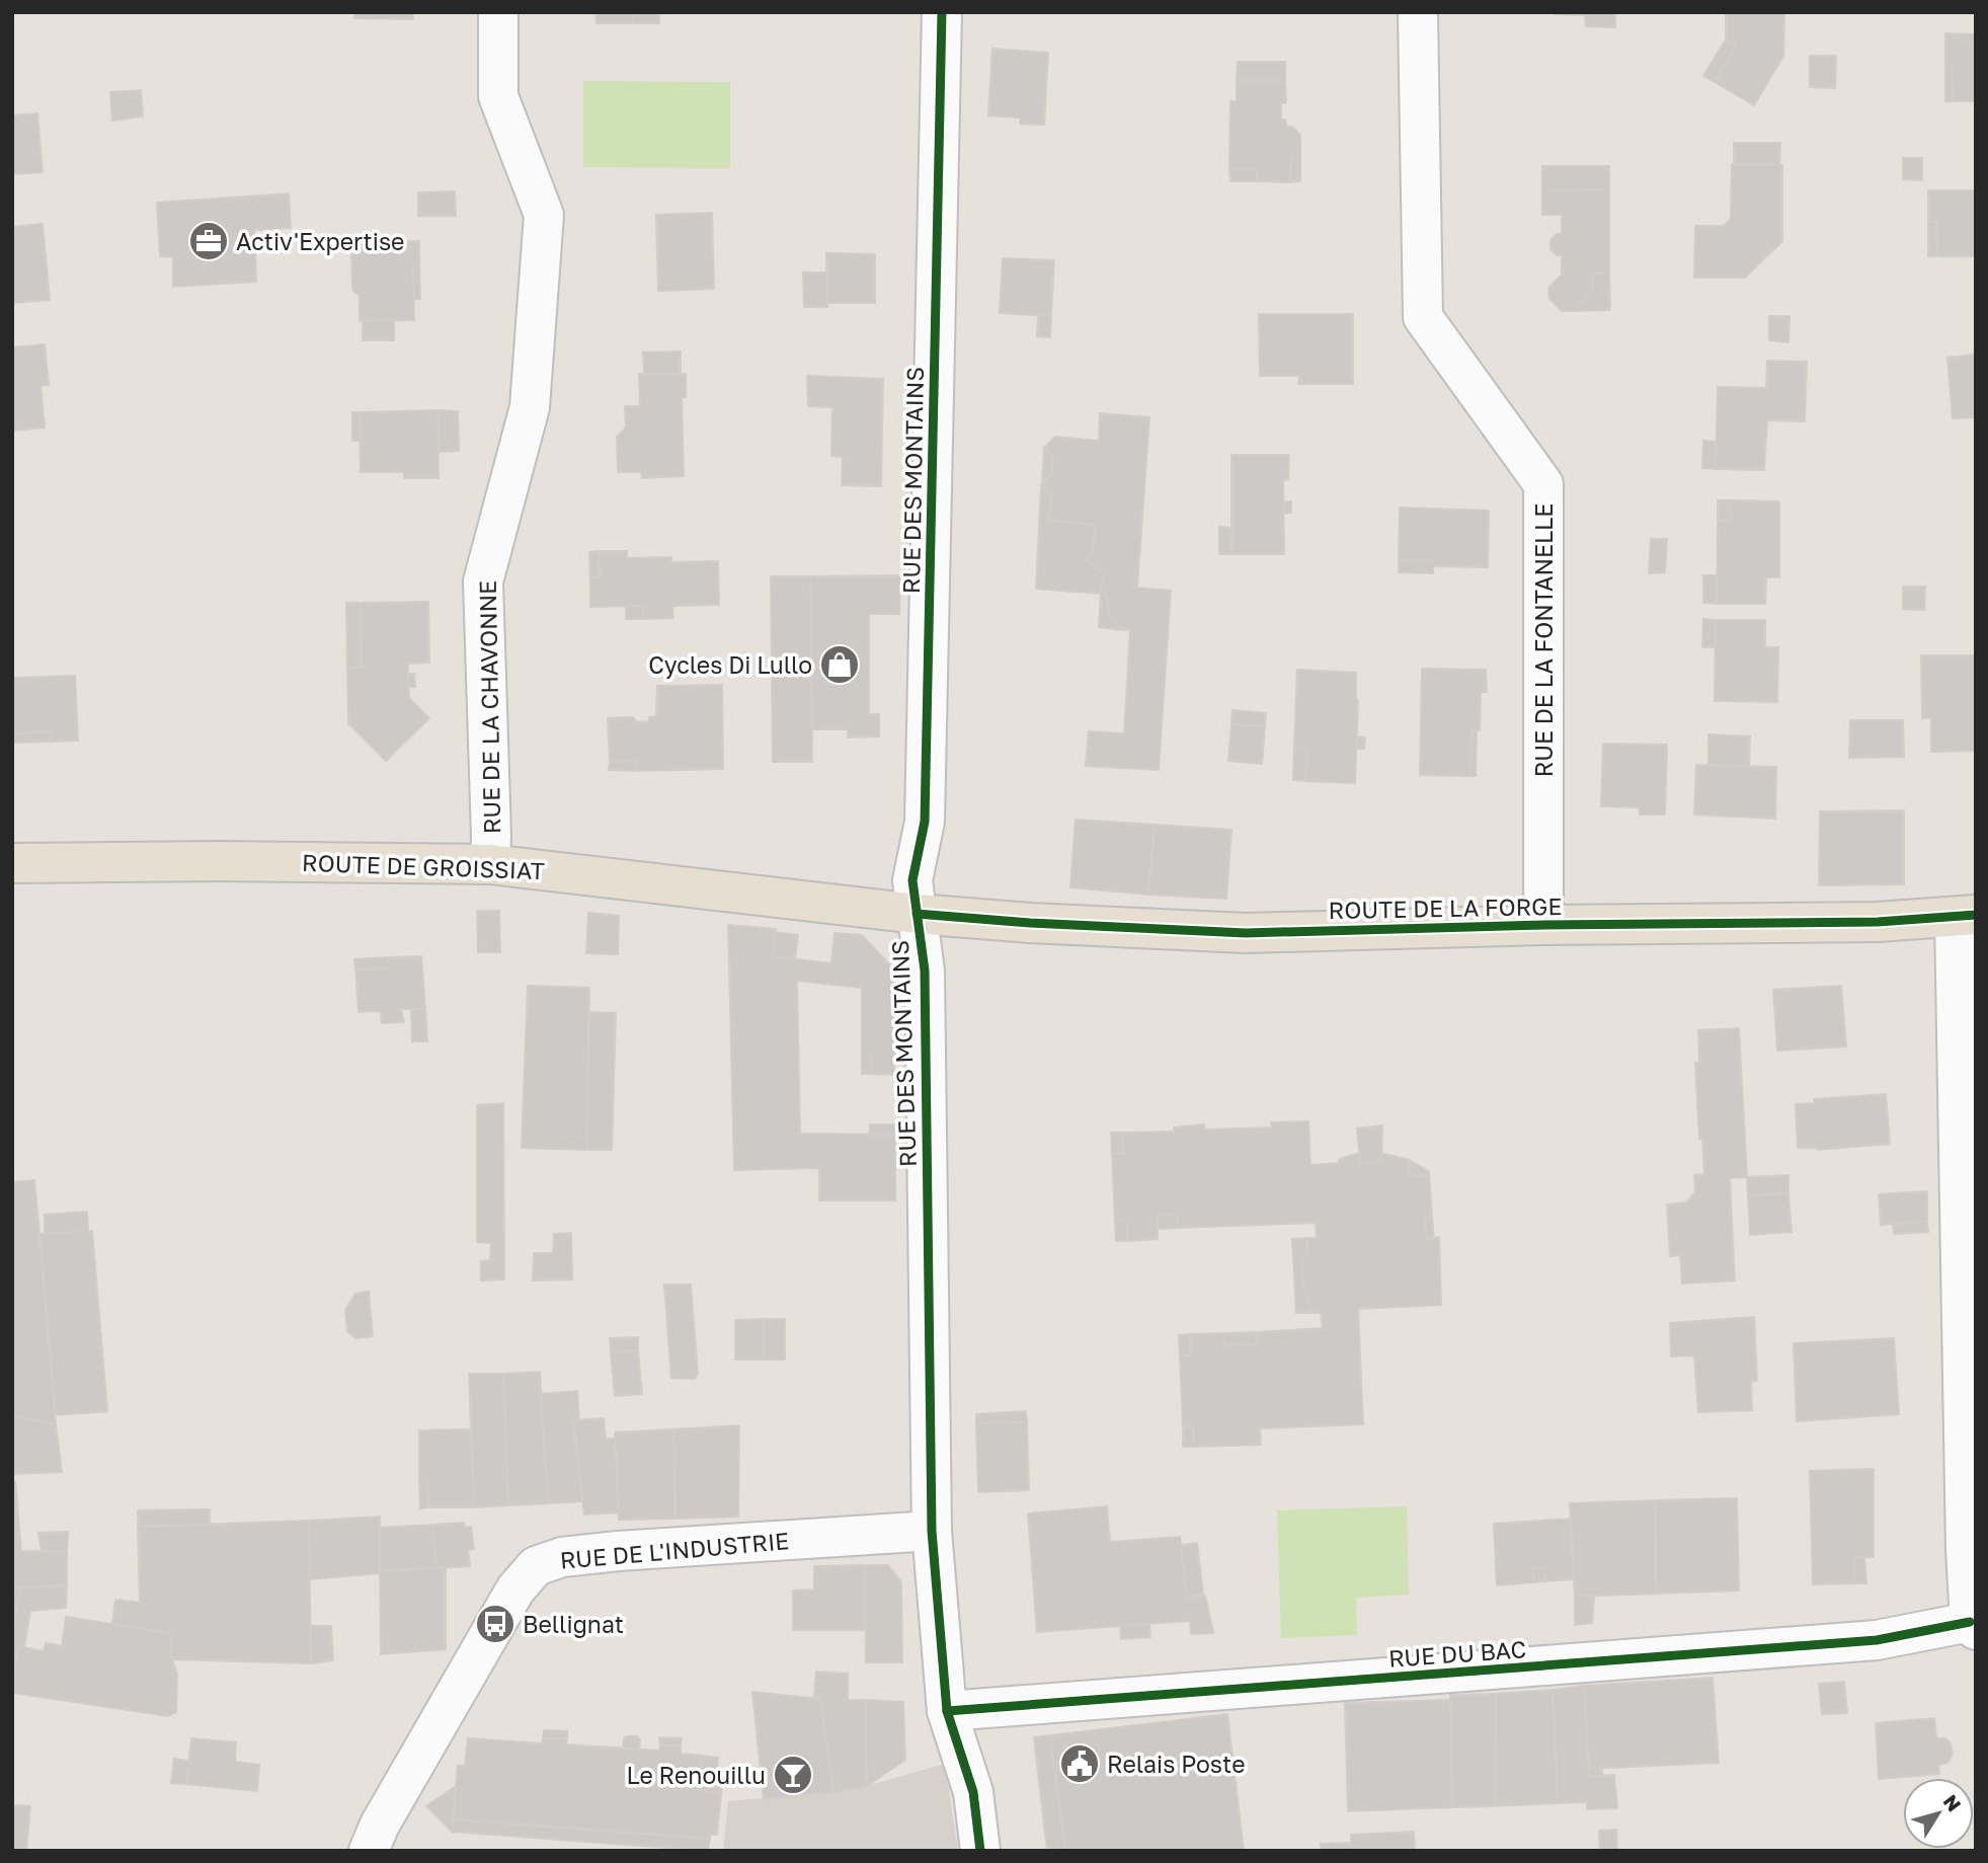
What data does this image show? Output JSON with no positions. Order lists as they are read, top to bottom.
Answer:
{
  "streets": {
    "main road": ["ROUTE DE GROISSIAT", "ROUTE DE LA FORGE"],
    "street": [
      "RUE DES MONTAINS",
      "RUE DE LA FONTANELLE",
      "RUE DE LA CHAVONNE",
      "RUE DE L'INDUSTRIE",
      "RUE DU BAC"
    ]
  },
  "crossings": [
    ["RUE DES MONTAINS", "ROUTE DE GROISSIAT"],
    ["RUE DES MONTAINS", "ROUTE DE LA FORGE"],
    ["RUE DES MONTAINS", "RUE DE L'INDUSTRIE"],
    ["RUE DES MONTAINS", "RUE DU BAC"],
    ["RUE DE LA FONTANELLE", "ROUTE DE LA FORGE"],
    ["RUE DE LA CHAVONNE", "ROUTE DE GROISSIAT"],
    ["ROUTE DE GROISSIAT", "ROUTE DE LA FORGE"]
  ],
  "places": {
    "office": ["Activ'Expertise"],
    "shop": ["Cycles Di Lullo"],
    "bus stop": ["Bellignat"],
    "public building": ["Relais Poste"],
    "bar": ["Le Renouillu"]
  },
  "north": "top right"
}
